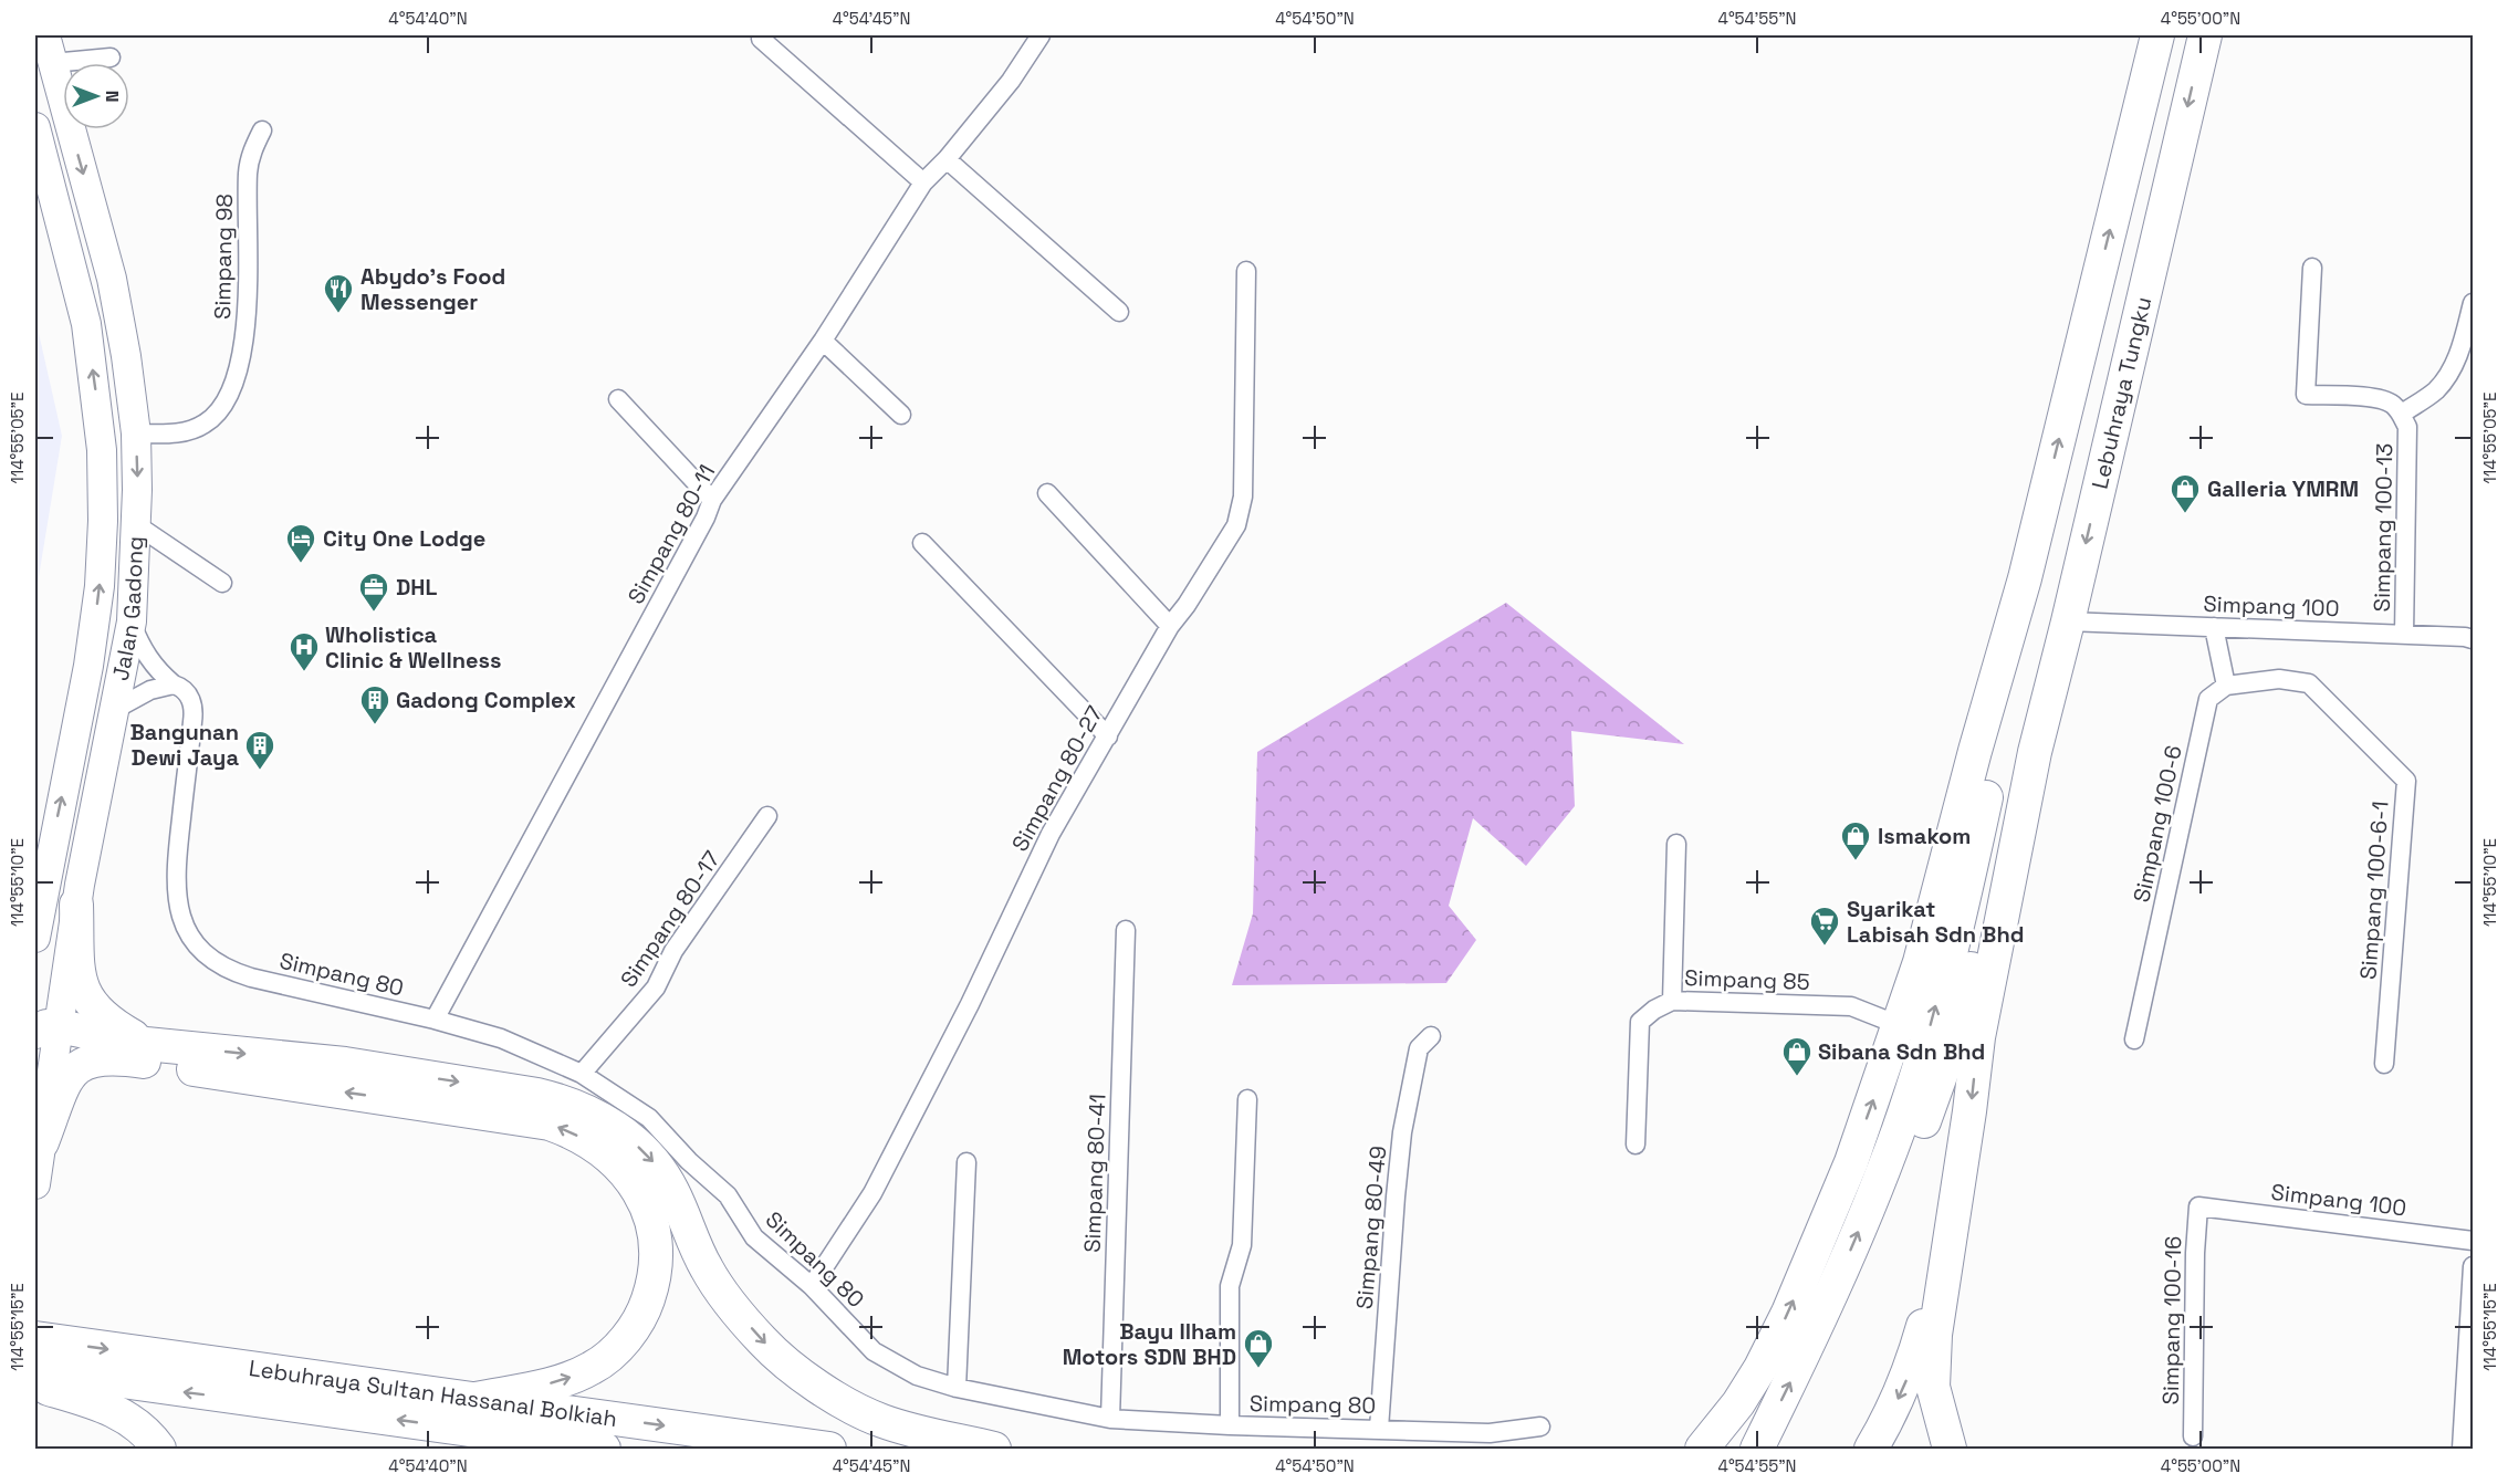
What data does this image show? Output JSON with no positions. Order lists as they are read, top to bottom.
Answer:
{
  "streets": {
    "highway": ["Lebuhraya Tungku", "Lebuhraya Sultan Hassanal Bolkiah"],
    "main road": ["Jalan Gadong"],
    "street": [
      "Simpang 98",
      "Simpang 100-13",
      "Simpang 80-11",
      "Simpang 100",
      "Simpang 80-27",
      "Simpang 100-6",
      "Simpang 100-6-1",
      "Simpang 80-17",
      "Simpang 80",
      "Simpang 85",
      "Simpang 80-41",
      "Simpang 80-49",
      "Simpang 100-16"
    ]
  },
  "crossings": [
    ["Simpang 98", "Jalan Gadong"],
    ["Lebuhraya Tungku", "Simpang 100"],
    ["Simpang 100-13", "Simpang 100"],
    ["Simpang 80-11", "Simpang 80"],
    ["Simpang 100", "Simpang 100-16"],
    ["Jalan Gadong", "Simpang 80"],
    ["Simpang 80-27", "Simpang 80"],
    ["Simpang 100-6", "Simpang 100-6-1"],
    ["Simpang 80-17", "Simpang 80"],
    ["Simpang 80", "Simpang 80-41"],
    ["Simpang 80", "Simpang 80-49"]
  ],
  "places": {
    "restaurant": ["Abydo's Food Messenger"],
    "shop": [
      "Galleria YMRM",
      "Ismakom",
      "Sibana Sdn Bhd",
      "Bayu Ilham Motors SDN BHD"
    ],
    "hotel": ["City One Lodge"],
    "office": ["DHL"],
    "hospital": ["Wholistica Clinic & Wellness"],
    "building": ["Gadong Complex", "Bangunan Dewi Jaya"],
    "supermarket": ["Syarikat Labisah Sdn Bhd"]
  },
  "north": "right",
  "coordinates": [
    "4°54'40\"N",
    "4°54'45\"N",
    "4°54'50\"N",
    "4°54'55\"N",
    "4°55'00\"N",
    "114°55'05\"E",
    "114°55'10\"E",
    "114°55'15\"E"
  ]
}
